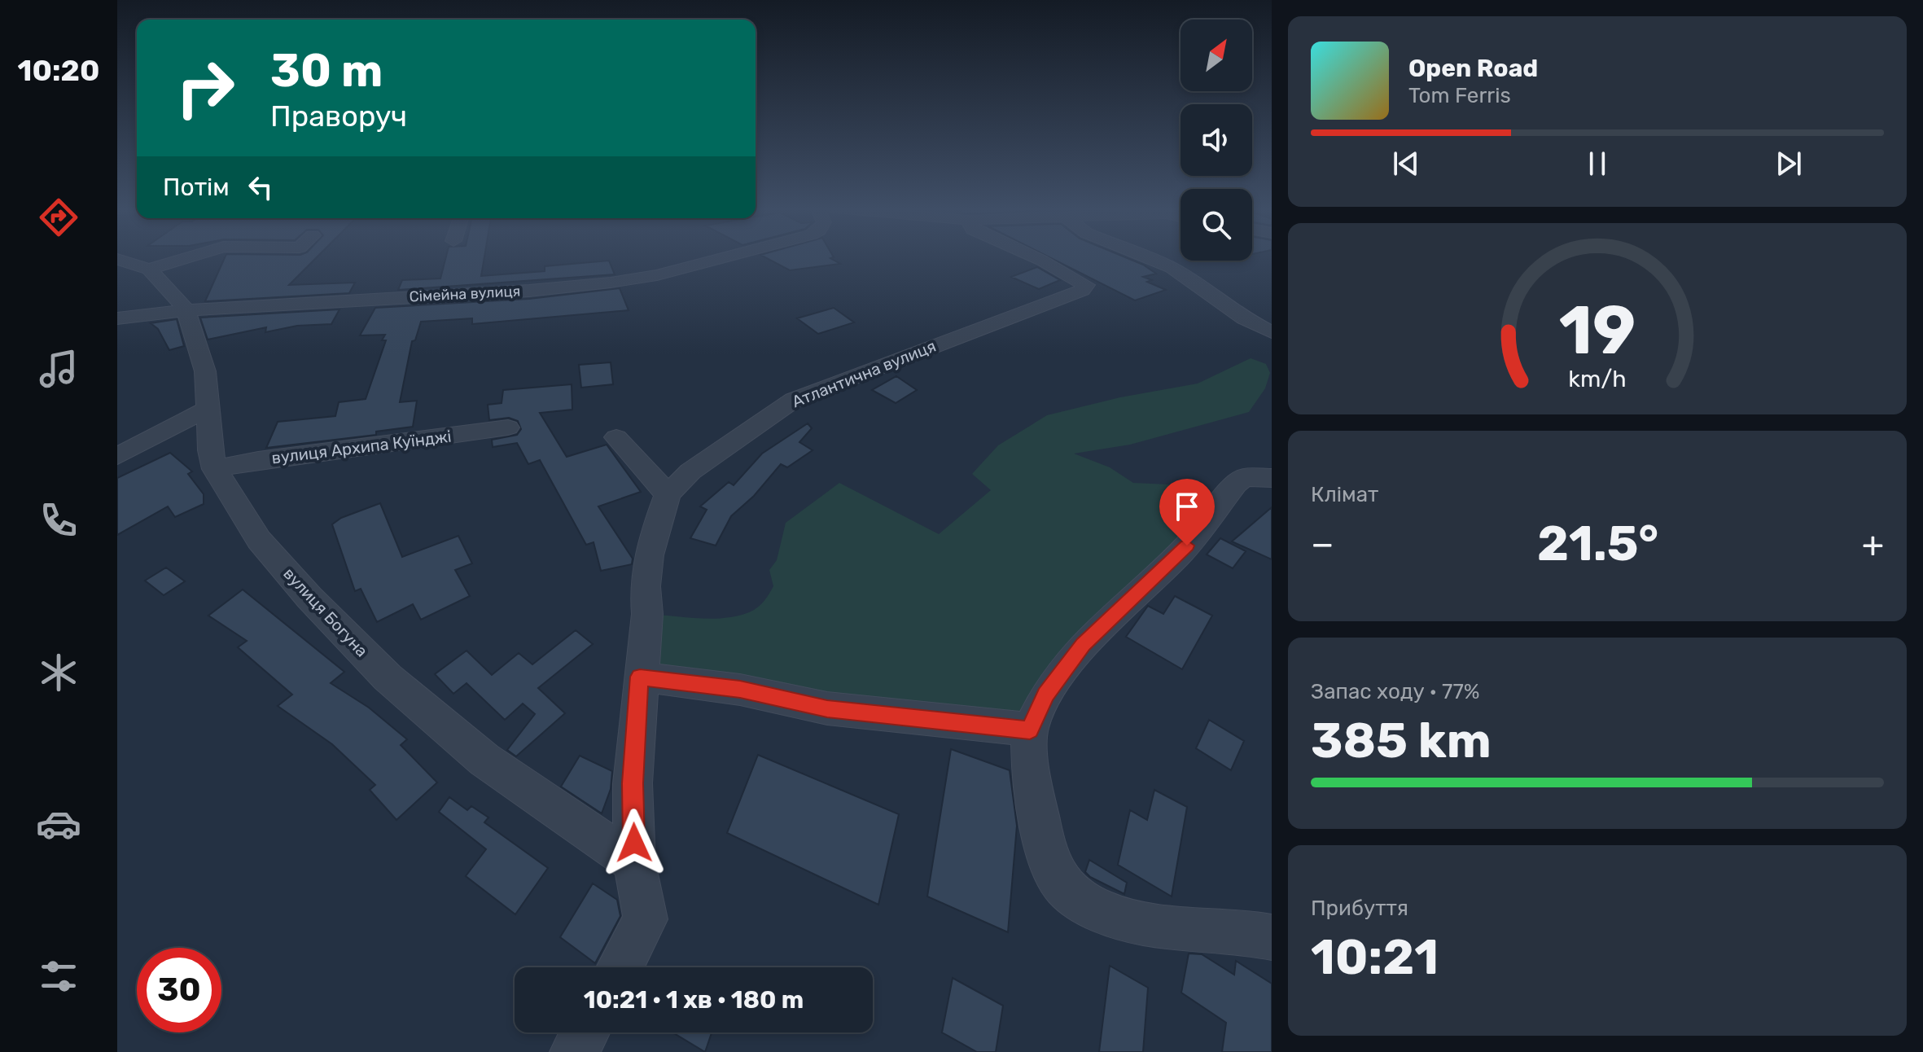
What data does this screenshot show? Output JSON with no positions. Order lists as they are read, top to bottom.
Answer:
{
  "streets": {
    "street": [
      "Сімейна вулиця",
      "Атлантична вулиця",
      "вулиця Архипа Куїнджі",
      "вулиця Богуна"
    ]
  },
  "crossings": [
    ["Сімейна вулиця", "вулиця Богуна"],
    ["Атлантична вулиця", "вулиця Богуна"],
    ["вулиця Архипа Куїнджі", "вулиця Богуна"]
  ],
  "north": "top right",
  "page": {
    "tabs": "10:20",
    "turn": ["30 m", "Праворуч"],
    "song": ["Open Road", "Tom Ferris"],
    "then": "Потім",
    "tile": [
      "Клімат",
      ["Запас ходу · 77%", "385 km"],
      ["Прибуття", "10:21"]
    ],
    "heat": ["−", "21.5°", "+"],
    "limit": "30",
    "trip": "10:21 · 1 хв · 180 m",
    "gauge": ["19", "km/h"]
  }
}
